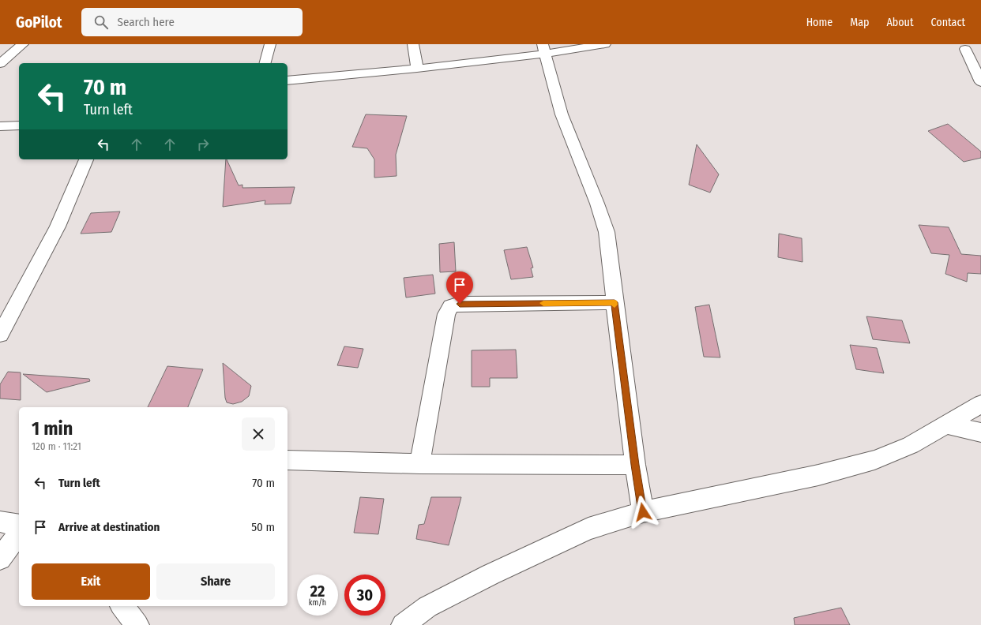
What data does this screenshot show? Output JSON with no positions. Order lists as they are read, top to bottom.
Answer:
{
  "page": {
    "header": "GoPilot",
    "search": "Search here",
    "nav": [
      "Home",
      "Map",
      "About",
      "Contact"
    ],
    "turn": ["70 m", "Turn left"],
    "heading": ["1 min", "120 m · 11:21"],
    "list": [
      {
        "name": "Turn left",
        "value": "70 m"
      },
      {
        "name": "Arrive at destination",
        "value": "50 m"
      }
    ],
    "buttons": ["Exit", "Share"],
    "speed": "22 km/h",
    "limit": "30"
  }
}
